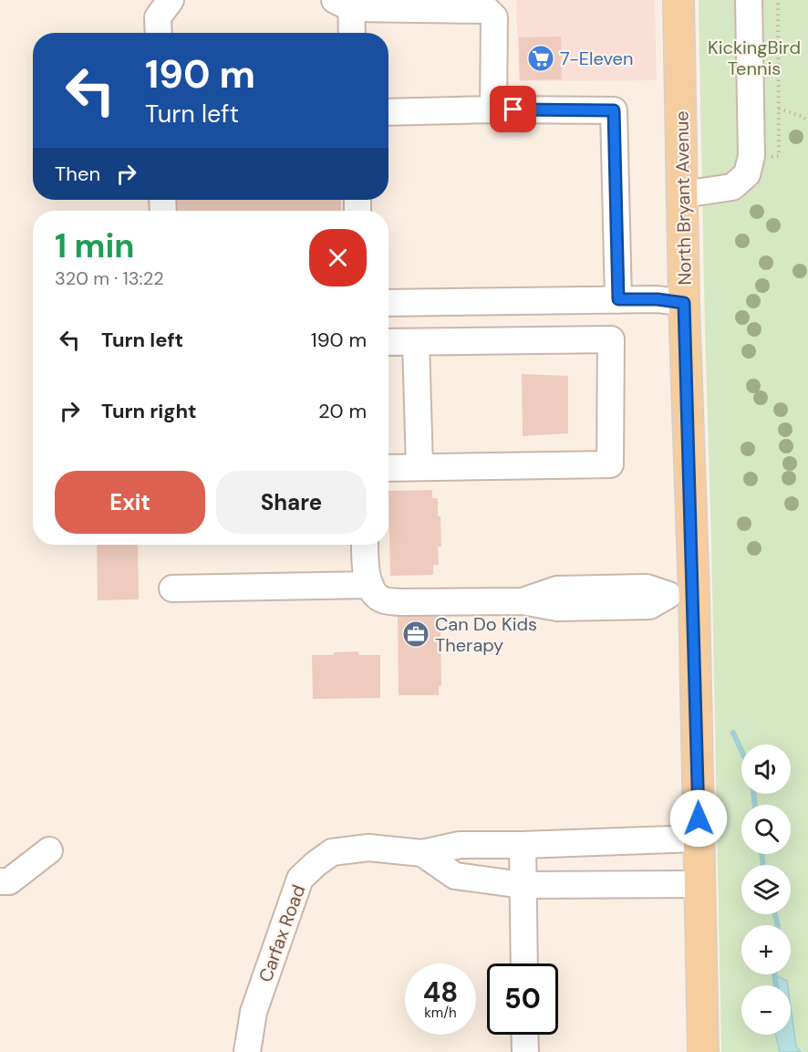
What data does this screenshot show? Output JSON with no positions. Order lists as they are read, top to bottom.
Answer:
{
  "streets": {
    "main road": ["North Bryant Avenue"],
    "street": ["Carfax Road"]
  },
  "crossings": [
    ["North Bryant Avenue", "Carfax Road"]
  ],
  "parks": ["KickingBird Tennis"],
  "places": {
    "supermarket": ["7-Eleven"],
    "office": ["Can Do Kids Therapy"]
  },
  "page": {
    "turn": ["190 m", "Turn left"],
    "then": "Then",
    "heading": ["1 min", "320 m · 13:22"],
    "list": [
      {
        "name": "Turn left",
        "value": "190 m"
      },
      {
        "name": "Turn right",
        "value": "20 m"
      }
    ],
    "buttons": ["Exit", "Share"],
    "map_buttons": ["+", "−"],
    "speed": "48 km/h",
    "limit": "50"
  }
}
